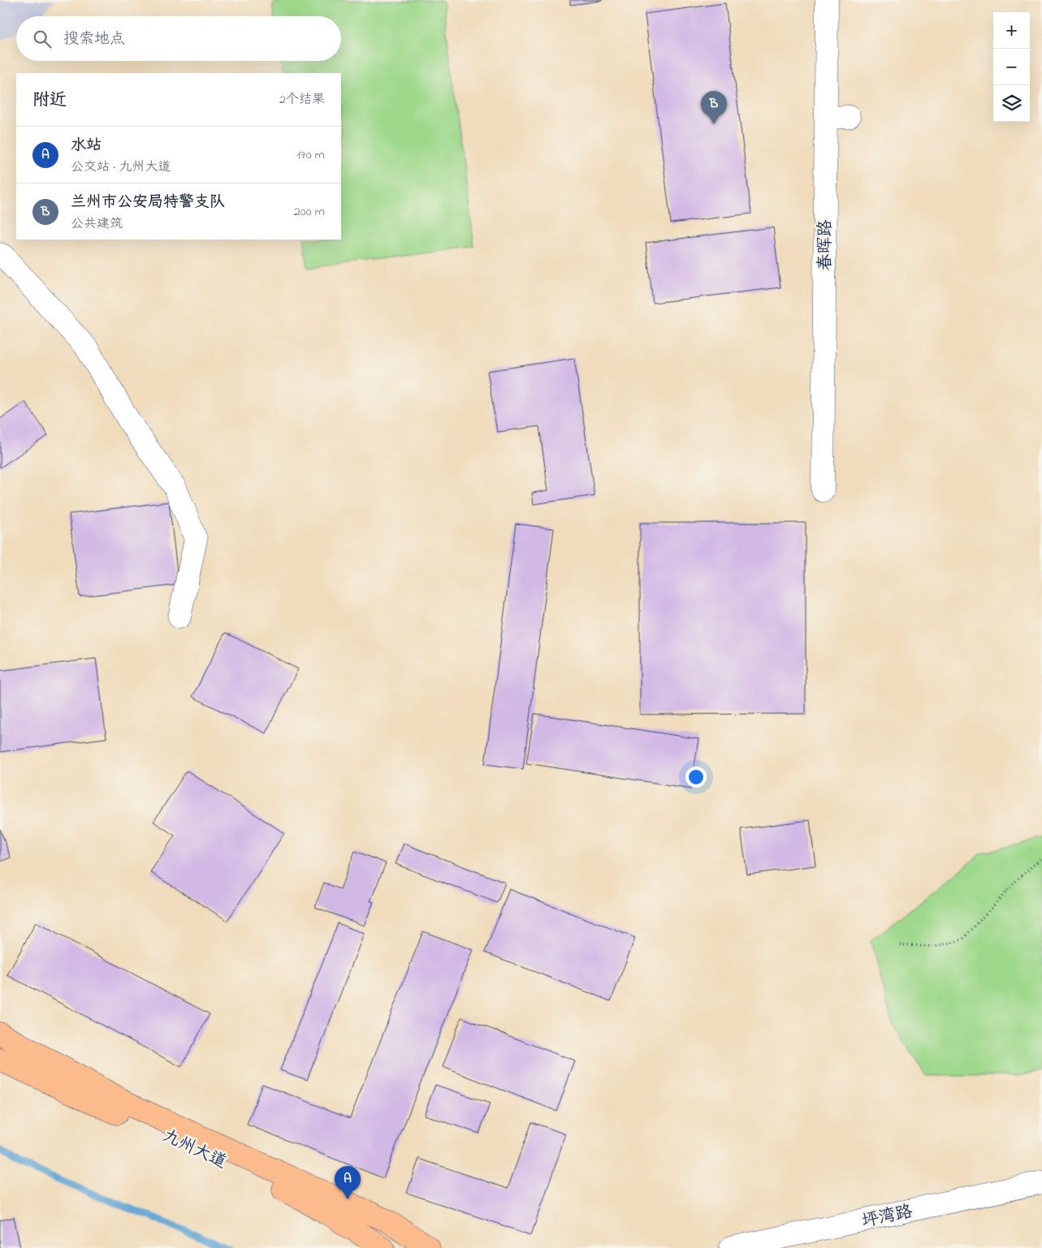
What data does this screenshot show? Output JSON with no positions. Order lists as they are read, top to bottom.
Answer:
{
  "streets": {
    "main road": ["九州大道"],
    "street": ["春晖路", "坪湾路"]
  },
  "page": {
    "map_buttons": ["+", "−"],
    "search": "搜索地点",
    "heading": ["附近", "2个结果"],
    "pins": ["B", "A"],
    "list": [
      {
        "mark": "A",
        "name": "水站",
        "note": "公交站 · 九州大道",
        "value": "170 m"
      },
      {
        "mark": "B",
        "name": "兰州市公安局特警支队",
        "note": "公共建筑",
        "value": "200 m"
      }
    ]
  }
}
